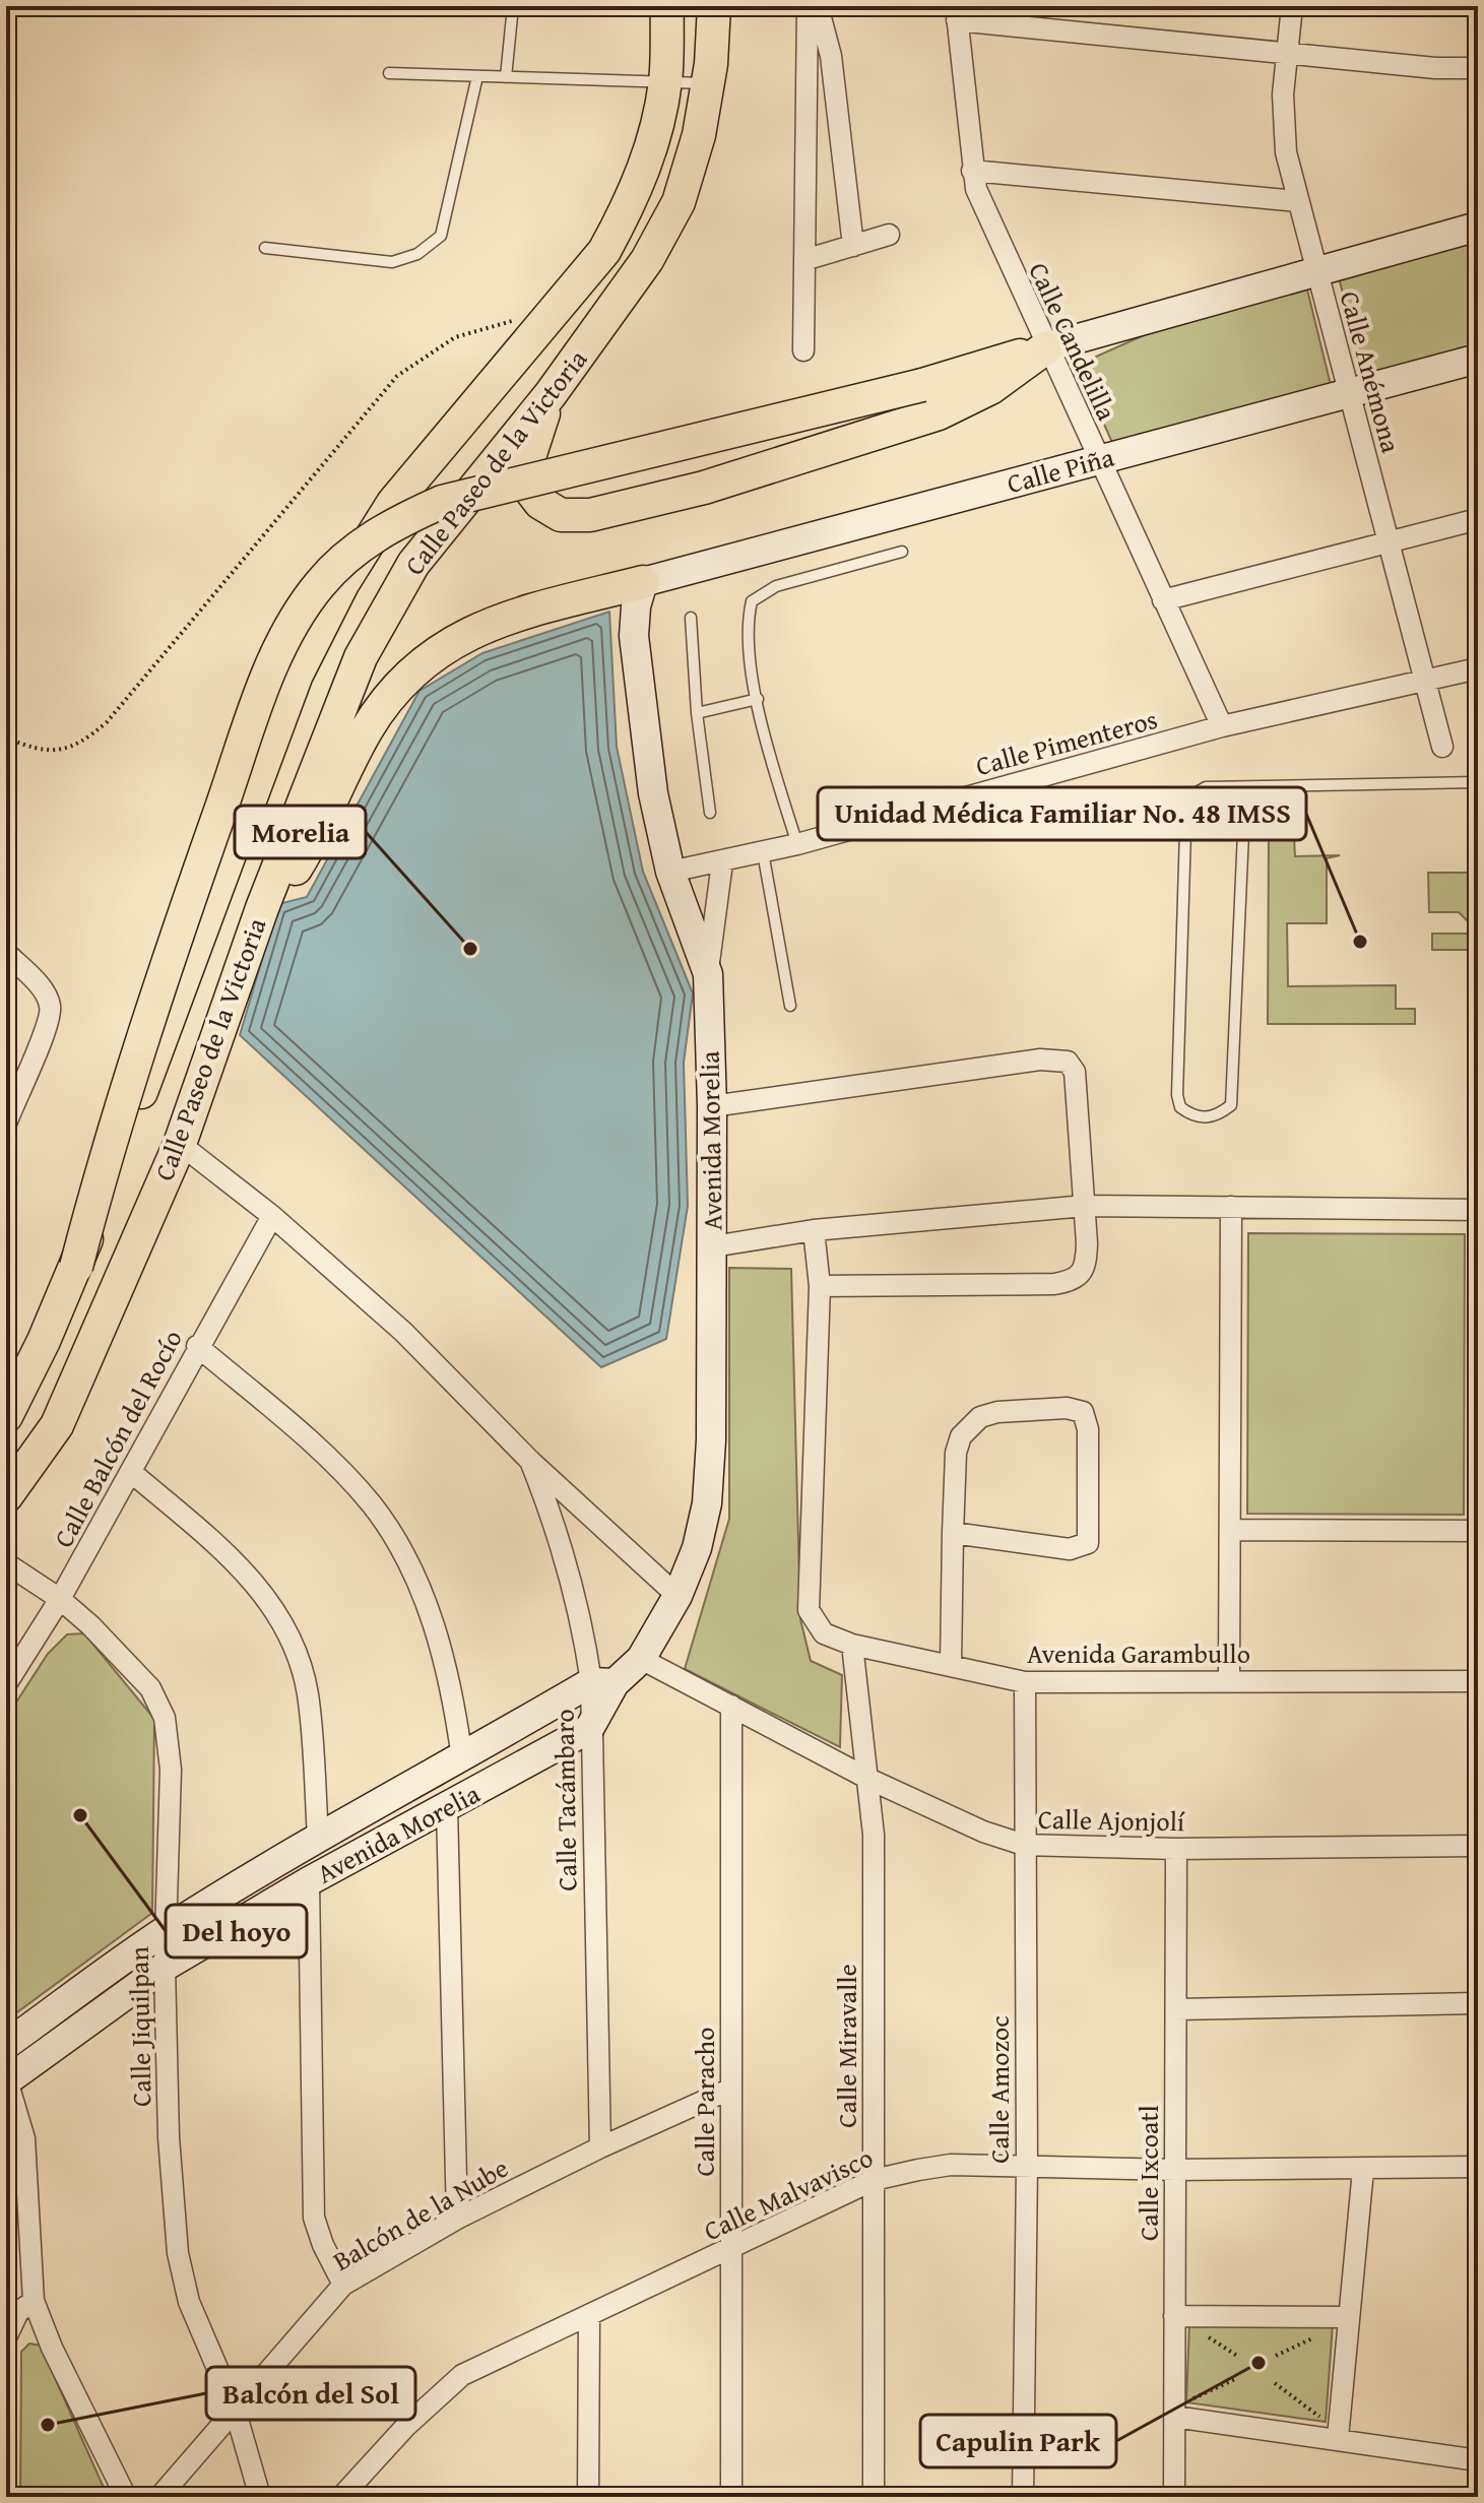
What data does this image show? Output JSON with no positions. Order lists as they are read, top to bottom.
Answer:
{
  "streets": {
    "main road": ["Calle Paseo de la Victoria", "Calle Piña", "Avenida Morelia"],
    "street": [
      "Calle Candelilla",
      "Calle Anémona",
      "Calle Pimenteros",
      "Calle Balcón del Rocío",
      "Avenida Garambullo",
      "Calle Tacámbaro",
      "Calle Ajonjolí",
      "Calle Jiquilpan",
      "Calle Miravalle",
      "Calle Amozoc",
      "Calle Paracho",
      "Calle Ixcoatl",
      "Calle Malvavisco",
      "Balcón de la Nube"
    ]
  },
  "crossings": [
    ["Calle Candelilla", "Calle Piña"],
    ["Calle Candelilla", "Calle Pimenteros"],
    ["Calle Anémona", "Calle Piña"],
    ["Calle Anémona", "Calle Pimenteros"],
    ["Calle Paseo de la Victoria", "Calle Tacámbaro"],
    ["Calle Piña", "Avenida Morelia"],
    ["Calle Pimenteros", "Avenida Morelia"],
    ["Avenida Morelia", "Calle Tacámbaro"],
    ["Avenida Morelia", "Calle Ajonjolí"],
    ["Avenida Morelia", "Calle Jiquilpan"],
    ["Calle Balcón del Rocío", "Calle Tacámbaro"],
    ["Calle Balcón del Rocío", "Calle Jiquilpan"],
    ["Avenida Garambullo", "Calle Miravalle"],
    ["Avenida Garambullo", "Calle Amozoc"],
    ["Calle Tacámbaro", "Balcón de la Nube"],
    ["Calle Ajonjolí", "Calle Miravalle"],
    ["Calle Ajonjolí", "Calle Amozoc"],
    ["Calle Ajonjolí", "Calle Paracho"],
    ["Calle Ajonjolí", "Calle Ixcoatl"],
    ["Calle Jiquilpan", "Balcón de la Nube"],
    ["Calle Miravalle", "Calle Malvavisco"],
    ["Calle Amozoc", "Calle Malvavisco"],
    ["Calle Paracho", "Calle Malvavisco"],
    ["Calle Paracho", "Balcón de la Nube"],
    ["Calle Ixcoatl", "Calle Malvavisco"]
  ],
  "places": [
    "Unidad Médica Familiar No. 48 IMSS",
    "Morelia",
    "Del hoyo",
    "Capulin Park",
    "Balcón del Sol"
  ]
}
